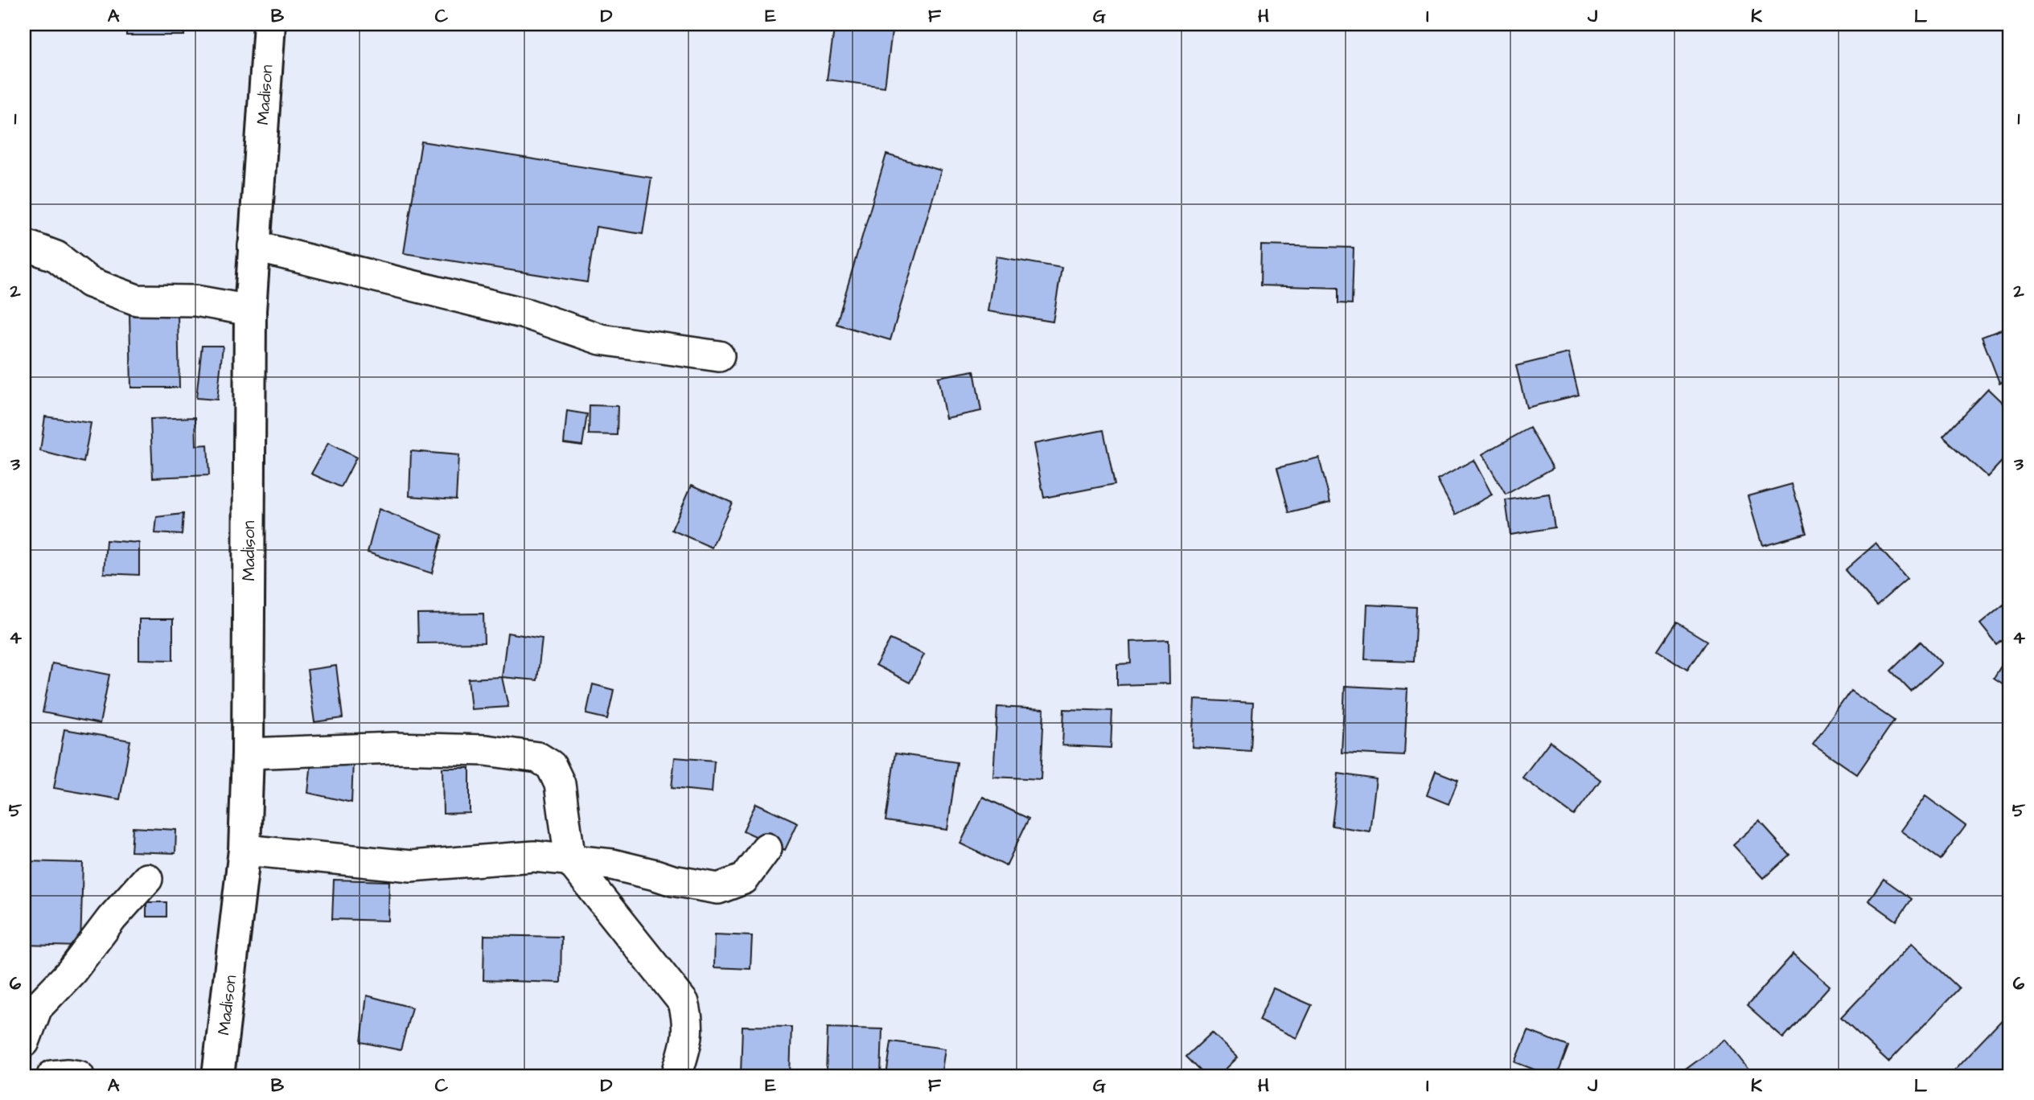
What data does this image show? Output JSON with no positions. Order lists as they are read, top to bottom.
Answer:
{
  "streets": {
    "street": ["Madison"]
  },
  "grid": {
    "columns": [
      "A",
      "B",
      "C",
      "D",
      "E",
      "F",
      "G",
      "H",
      "I",
      "J",
      "K",
      "L"
    ],
    "rows": [
      "1",
      "2",
      "3",
      "4",
      "5",
      "6"
    ]
  }
}
